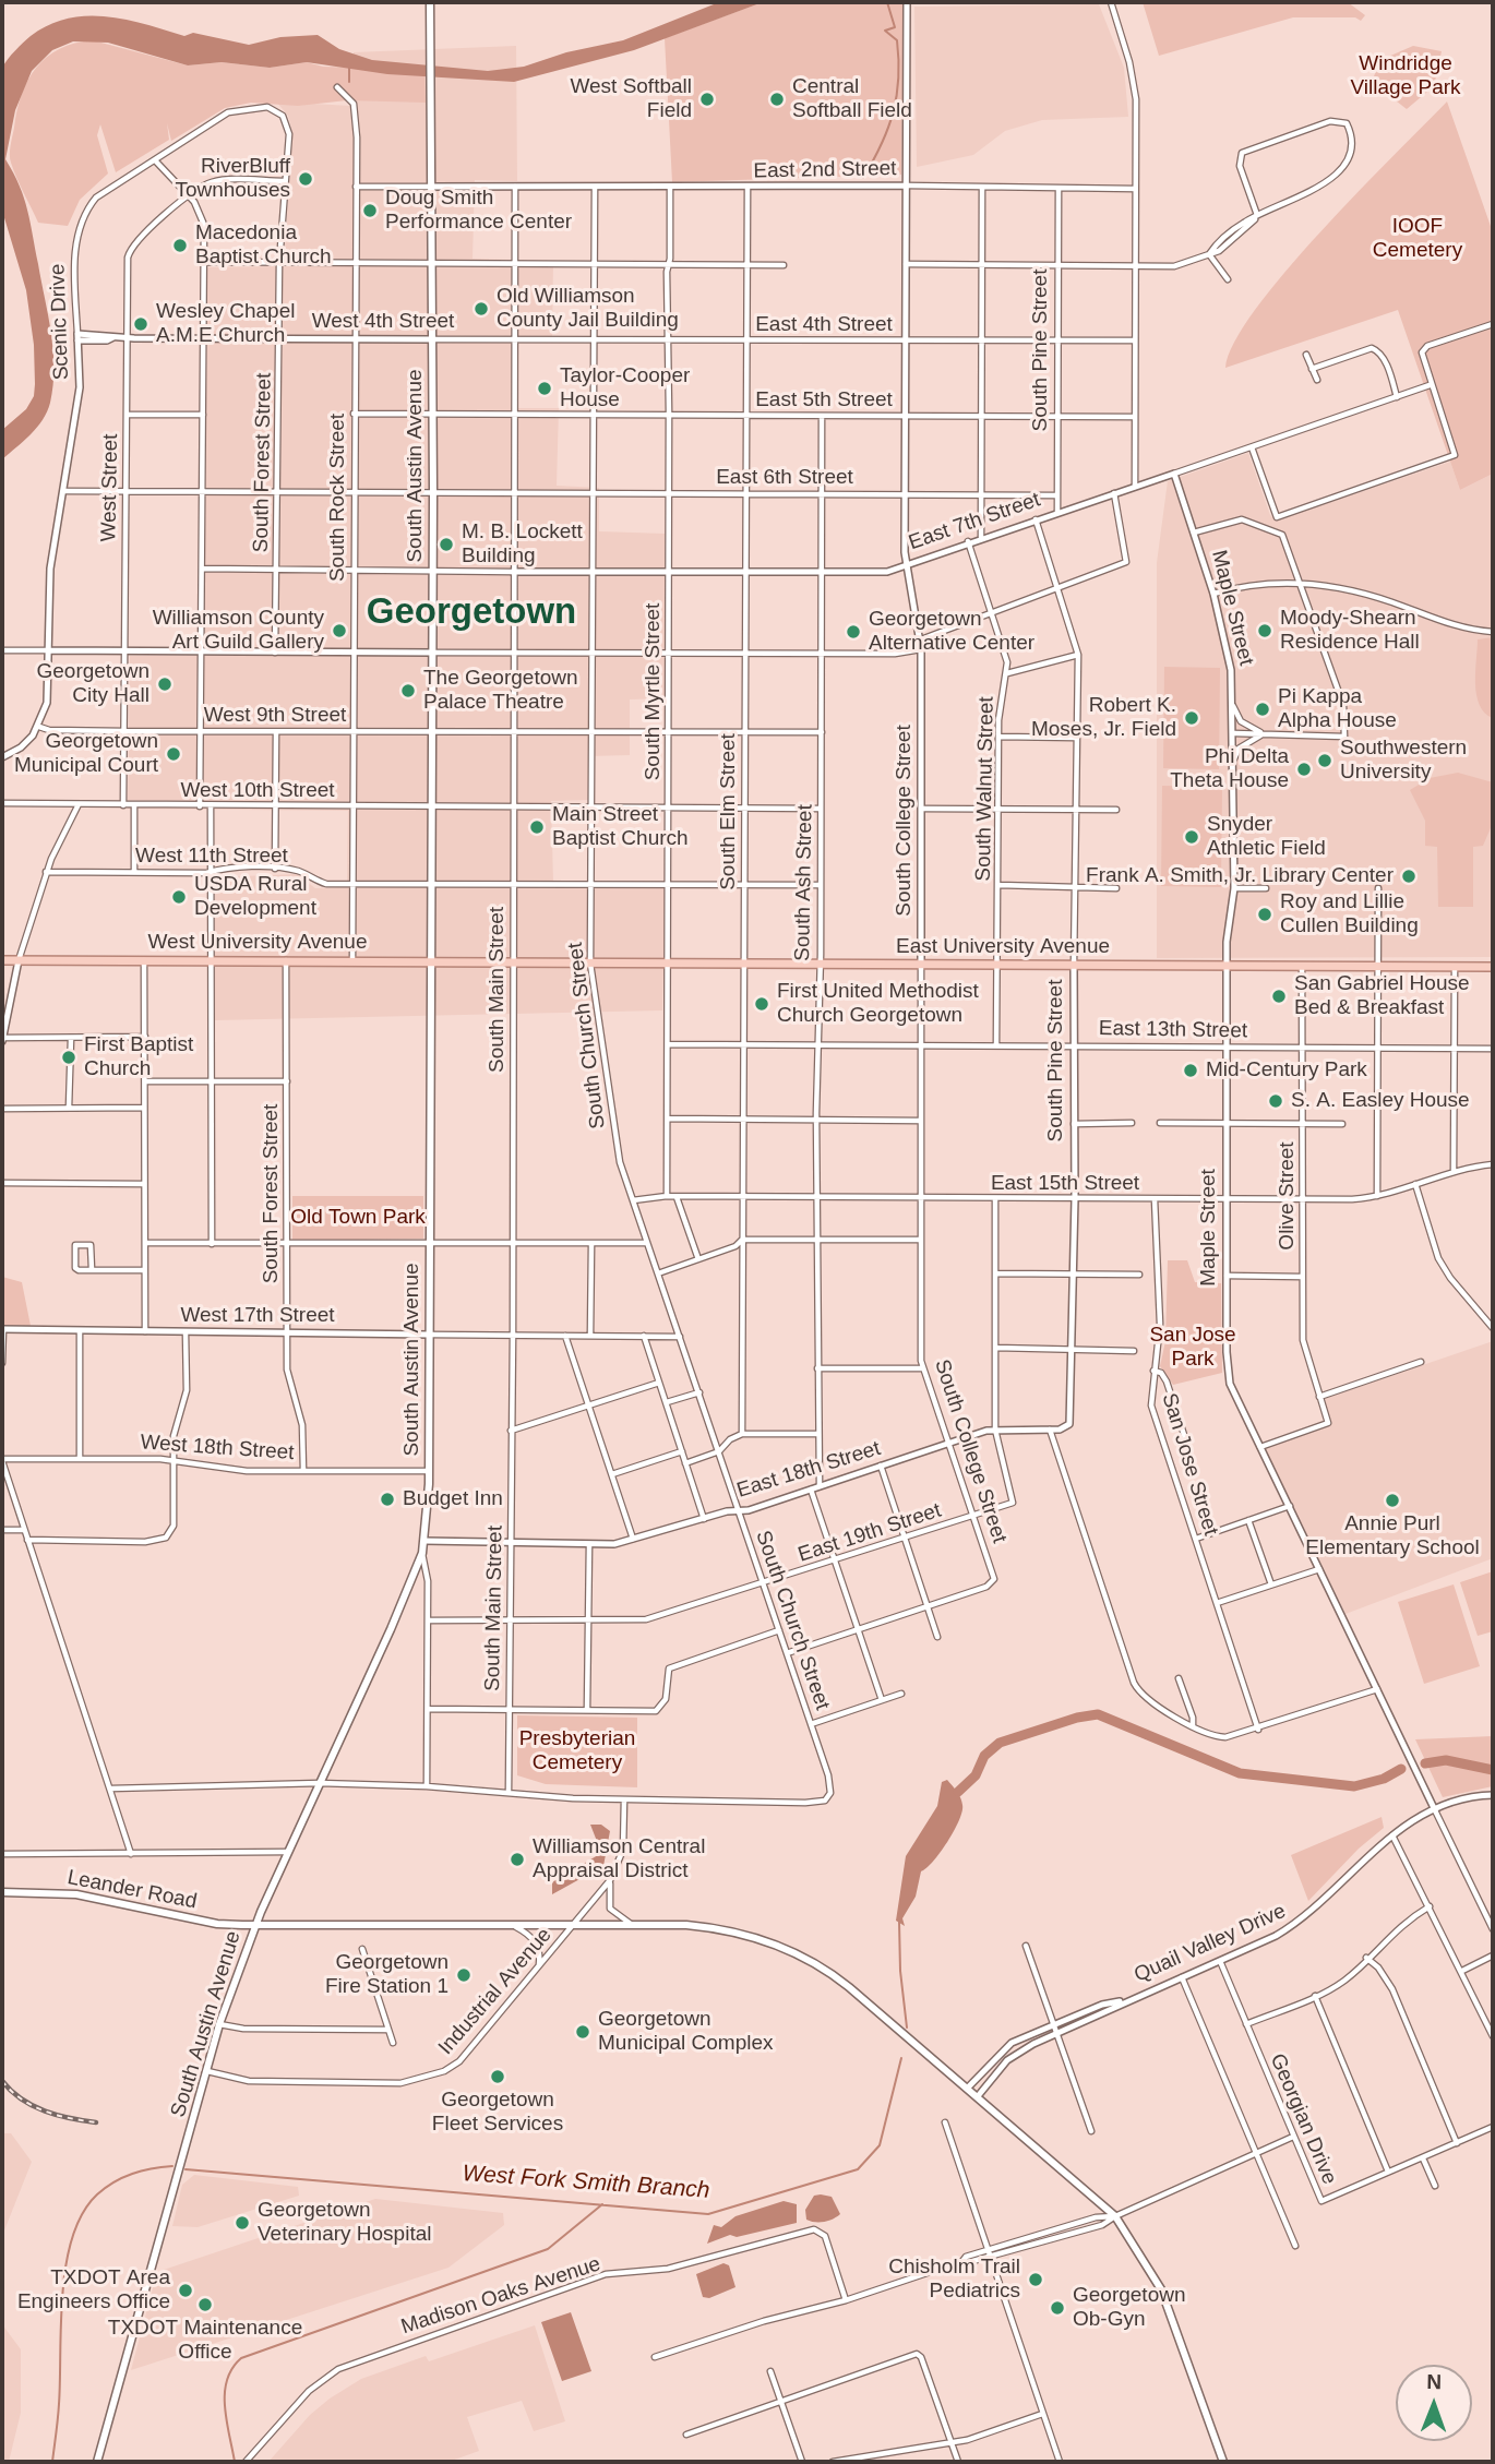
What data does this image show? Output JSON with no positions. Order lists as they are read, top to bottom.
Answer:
{
  "streets": {
    "main road": [
      "South Austin Avenue",
      "West University Avenue",
      "East University Avenue",
      "Leander Road"
    ],
    "street": [
      "East 2nd Street",
      "Scenic Drive",
      "West 4th Street",
      "East 4th Street",
      "South Pine Street",
      "East 5th Street",
      "South Forest Street",
      "East 6th Street",
      "West Street",
      "South Rock Street",
      "East 7th Street",
      "Maple Street",
      "South Myrtle Street",
      "West 9th Street",
      "South Walnut Street",
      "West 10th Street",
      "South Elm Street",
      "South College Street",
      "West 11th Street",
      "South Ash Street",
      "South Main Street",
      "East 13th Street",
      "South Church Street",
      "East 15th Street",
      "Olive Street",
      "West 17th Street",
      "West 18th Street",
      "San Jose Street",
      "East 18th Street",
      "East 19th Street",
      "Quail Valley Drive",
      "Industrial Avenue",
      "Georgian Drive",
      "Madison Oaks Avenue"
    ]
  },
  "crossings": [
    ["East 2nd Street", "South Pine Street"],
    ["East 2nd Street", "South Austin Avenue"],
    ["East 2nd Street", "South Myrtle Street"],
    ["East 2nd Street", "South Elm Street"],
    ["East 2nd Street", "South College Street"],
    ["East 2nd Street", "South Main Street"],
    ["East 2nd Street", "South Church Street"],
    ["Scenic Drive", "West 4th Street"],
    ["Scenic Drive", "South Forest Street"],
    ["Scenic Drive", "East 6th Street"],
    ["Scenic Drive", "West Street"],
    ["Scenic Drive", "West 9th Street"],
    ["West 4th Street", "East 4th Street"],
    ["West 4th Street", "South Forest Street"],
    ["West 4th Street", "South Austin Avenue"],
    ["West 4th Street", "West Street"],
    ["West 4th Street", "South Rock Street"],
    ["West 4th Street", "South Main Street"],
    ["East 4th Street", "South Pine Street"],
    ["East 4th Street", "South Myrtle Street"],
    ["East 4th Street", "South Elm Street"],
    ["East 4th Street", "South College Street"],
    ["East 4th Street", "South Main Street"],
    ["East 4th Street", "South Church Street"],
    ["South Pine Street", "East 5th Street"],
    ["South Pine Street", "East 6th Street"],
    ["South Pine Street", "East 7th Street"],
    ["South Pine Street", "East University Avenue"],
    ["South Pine Street", "East 13th Street"],
    ["South Pine Street", "East 15th Street"],
    ["South Pine Street", "East 18th Street"],
    ["East 5th Street", "South Austin Avenue"],
    ["East 5th Street", "South Rock Street"],
    ["East 5th Street", "South Myrtle Street"],
    ["East 5th Street", "South Elm Street"],
    ["East 5th Street", "South College Street"],
    ["East 5th Street", "South Ash Street"],
    ["East 5th Street", "South Main Street"],
    ["East 5th Street", "South Church Street"],
    ["South Forest Street", "East 6th Street"],
    ["South Forest Street", "West Street"],
    ["South Forest Street", "West University Avenue"],
    ["South Forest Street", "West 17th Street"],
    ["South Forest Street", "West 18th Street"],
    ["South Austin Avenue", "East 6th Street"],
    ["South Austin Avenue", "West 9th Street"],
    ["South Austin Avenue", "West 10th Street"],
    ["South Austin Avenue", "West 11th Street"],
    ["South Austin Avenue", "West University Avenue"],
    ["South Austin Avenue", "West 17th Street"],
    ["South Austin Avenue", "West 18th Street"],
    ["South Austin Avenue", "Leander Road"],
    ["South Austin Avenue", "Industrial Avenue"],
    ["East 6th Street", "West Street"],
    ["East 6th Street", "South Rock Street"],
    ["East 6th Street", "South Myrtle Street"],
    ["East 6th Street", "South Elm Street"],
    ["East 6th Street", "South College Street"],
    ["East 6th Street", "South Ash Street"],
    ["East 6th Street", "South Main Street"],
    ["East 6th Street", "South Church Street"],
    ["West Street", "West 9th Street"],
    ["West Street", "West 10th Street"],
    ["South Rock Street", "West 9th Street"],
    ["South Rock Street", "West 10th Street"],
    ["South Rock Street", "West 11th Street"],
    ["South Rock Street", "West University Avenue"],
    ["East 7th Street", "Maple Street"],
    ["East 7th Street", "South Myrtle Street"],
    ["East 7th Street", "South Walnut Street"],
    ["East 7th Street", "South Elm Street"],
    ["East 7th Street", "South College Street"],
    ["East 7th Street", "South Ash Street"],
    ["East 7th Street", "South Main Street"],
    ["East 7th Street", "South Church Street"],
    ["Maple Street", "East University Avenue"],
    ["Maple Street", "East 13th Street"],
    ["Maple Street", "East 15th Street"],
    ["Maple Street", "Olive Street"],
    ["Maple Street", "Quail Valley Drive"],
    ["South Myrtle Street", "West 9th Street"],
    ["South Myrtle Street", "West 10th Street"],
    ["South Myrtle Street", "West 11th Street"],
    ["South Myrtle Street", "East University Avenue"],
    ["South Myrtle Street", "East 13th Street"],
    ["South Myrtle Street", "East 15th Street"],
    ["West 9th Street", "South Elm Street"],
    ["West 9th Street", "South Ash Street"],
    ["West 9th Street", "South Main Street"],
    ["West 9th Street", "South Church Street"],
    ["South Walnut Street", "East University Avenue"],
    ["South Walnut Street", "East 13th Street"],
    ["West 10th Street", "South Elm Street"],
    ["West 10th Street", "South Ash Street"],
    ["West 10th Street", "South Main Street"],
    ["West 10th Street", "South Church Street"],
    ["South Elm Street", "West 11th Street"],
    ["South Elm Street", "East University Avenue"],
    ["South Elm Street", "East 13th Street"],
    ["South Elm Street", "East 15th Street"],
    ["South College Street", "East University Avenue"],
    ["South College Street", "East 13th Street"],
    ["South College Street", "East 15th Street"],
    ["South College Street", "East 18th Street"],
    ["South College Street", "East 19th Street"],
    ["West 11th Street", "South Ash Street"],
    ["West 11th Street", "South Main Street"],
    ["West 11th Street", "South Church Street"],
    ["South Ash Street", "East University Avenue"],
    ["South Ash Street", "East 13th Street"],
    ["South Ash Street", "East 15th Street"],
    ["South Ash Street", "East 18th Street"],
    ["West University Avenue", "East University Avenue"],
    ["West University Avenue", "South Main Street"],
    ["East University Avenue", "South Main Street"],
    ["East University Avenue", "South Church Street"],
    ["East University Avenue", "Olive Street"],
    ["South Main Street", "West 17th Street"],
    ["South Main Street", "East 18th Street"],
    ["South Main Street", "East 19th Street"],
    ["East 13th Street", "Olive Street"],
    ["South Church Street", "East 15th Street"],
    ["South Church Street", "West 17th Street"],
    ["South Church Street", "East 18th Street"],
    ["South Church Street", "East 19th Street"],
    ["South Church Street", "Industrial Avenue"],
    ["East 15th Street", "Olive Street"],
    ["East 15th Street", "San Jose Street"],
    ["East 18th Street", "East 19th Street"],
    ["Leander Road", "Quail Valley Drive"],
    ["Leander Road", "Industrial Avenue"],
    ["Quail Valley Drive", "Georgian Drive"]
  ],
  "districts": ["Georgetown"],
  "water": ["West Fork Smith Branch"],
  "parks": [
    "Windridge Village Park",
    "IOOF Cemetery",
    "Old Town Park",
    "San Jose Park",
    "Presbyterian Cemetery"
  ],
  "places": [
    "West Softball Field",
    "Central Softball Field",
    "RiverBluff Townhouses",
    "Doug Smith Performance Center",
    "Macedonia Baptist Church",
    "Old Williamson County Jail Building",
    "Wesley Chapel A.M.E Church",
    "Taylor-Cooper House",
    "M. B. Lockett Building",
    "Williamson County Art Guild Gallery",
    "Moody-Shearn Residence Hall",
    "Georgetown Alternative Center",
    "Georgetown City Hall",
    "The Georgetown Palace Theatre",
    "Pi Kappa Alpha House",
    "Robert K. Moses, Jr. Field",
    "Georgetown Municipal Court",
    "Southwestern University",
    "Phi Delta Theta House",
    "Main Street Baptist Church",
    "Snyder Athletic Field",
    "Frank A. Smith, Jr. Library Center",
    "USDA Rural Development",
    "Roy and Lillie Cullen Building",
    "San Gabriel House Bed & Breakfast",
    "First United Methodist Church Georgetown",
    "First Baptist Church",
    "Mid-Century Park",
    "S. A. Easley House",
    "Budget Inn",
    "Annie Purl Elementary School",
    "Williamson Central Appraisal District",
    "Georgetown Fire Station 1",
    "Georgetown Municipal Complex",
    "Georgetown Fleet Services",
    "Georgetown Veterinary Hospital",
    "Chisholm Trail Pediatrics",
    "TXDOT Area Engineers Office",
    "TXDOT Maintenance Office",
    "Georgetown Ob-Gyn"
  ],
  "north": "top"
}
